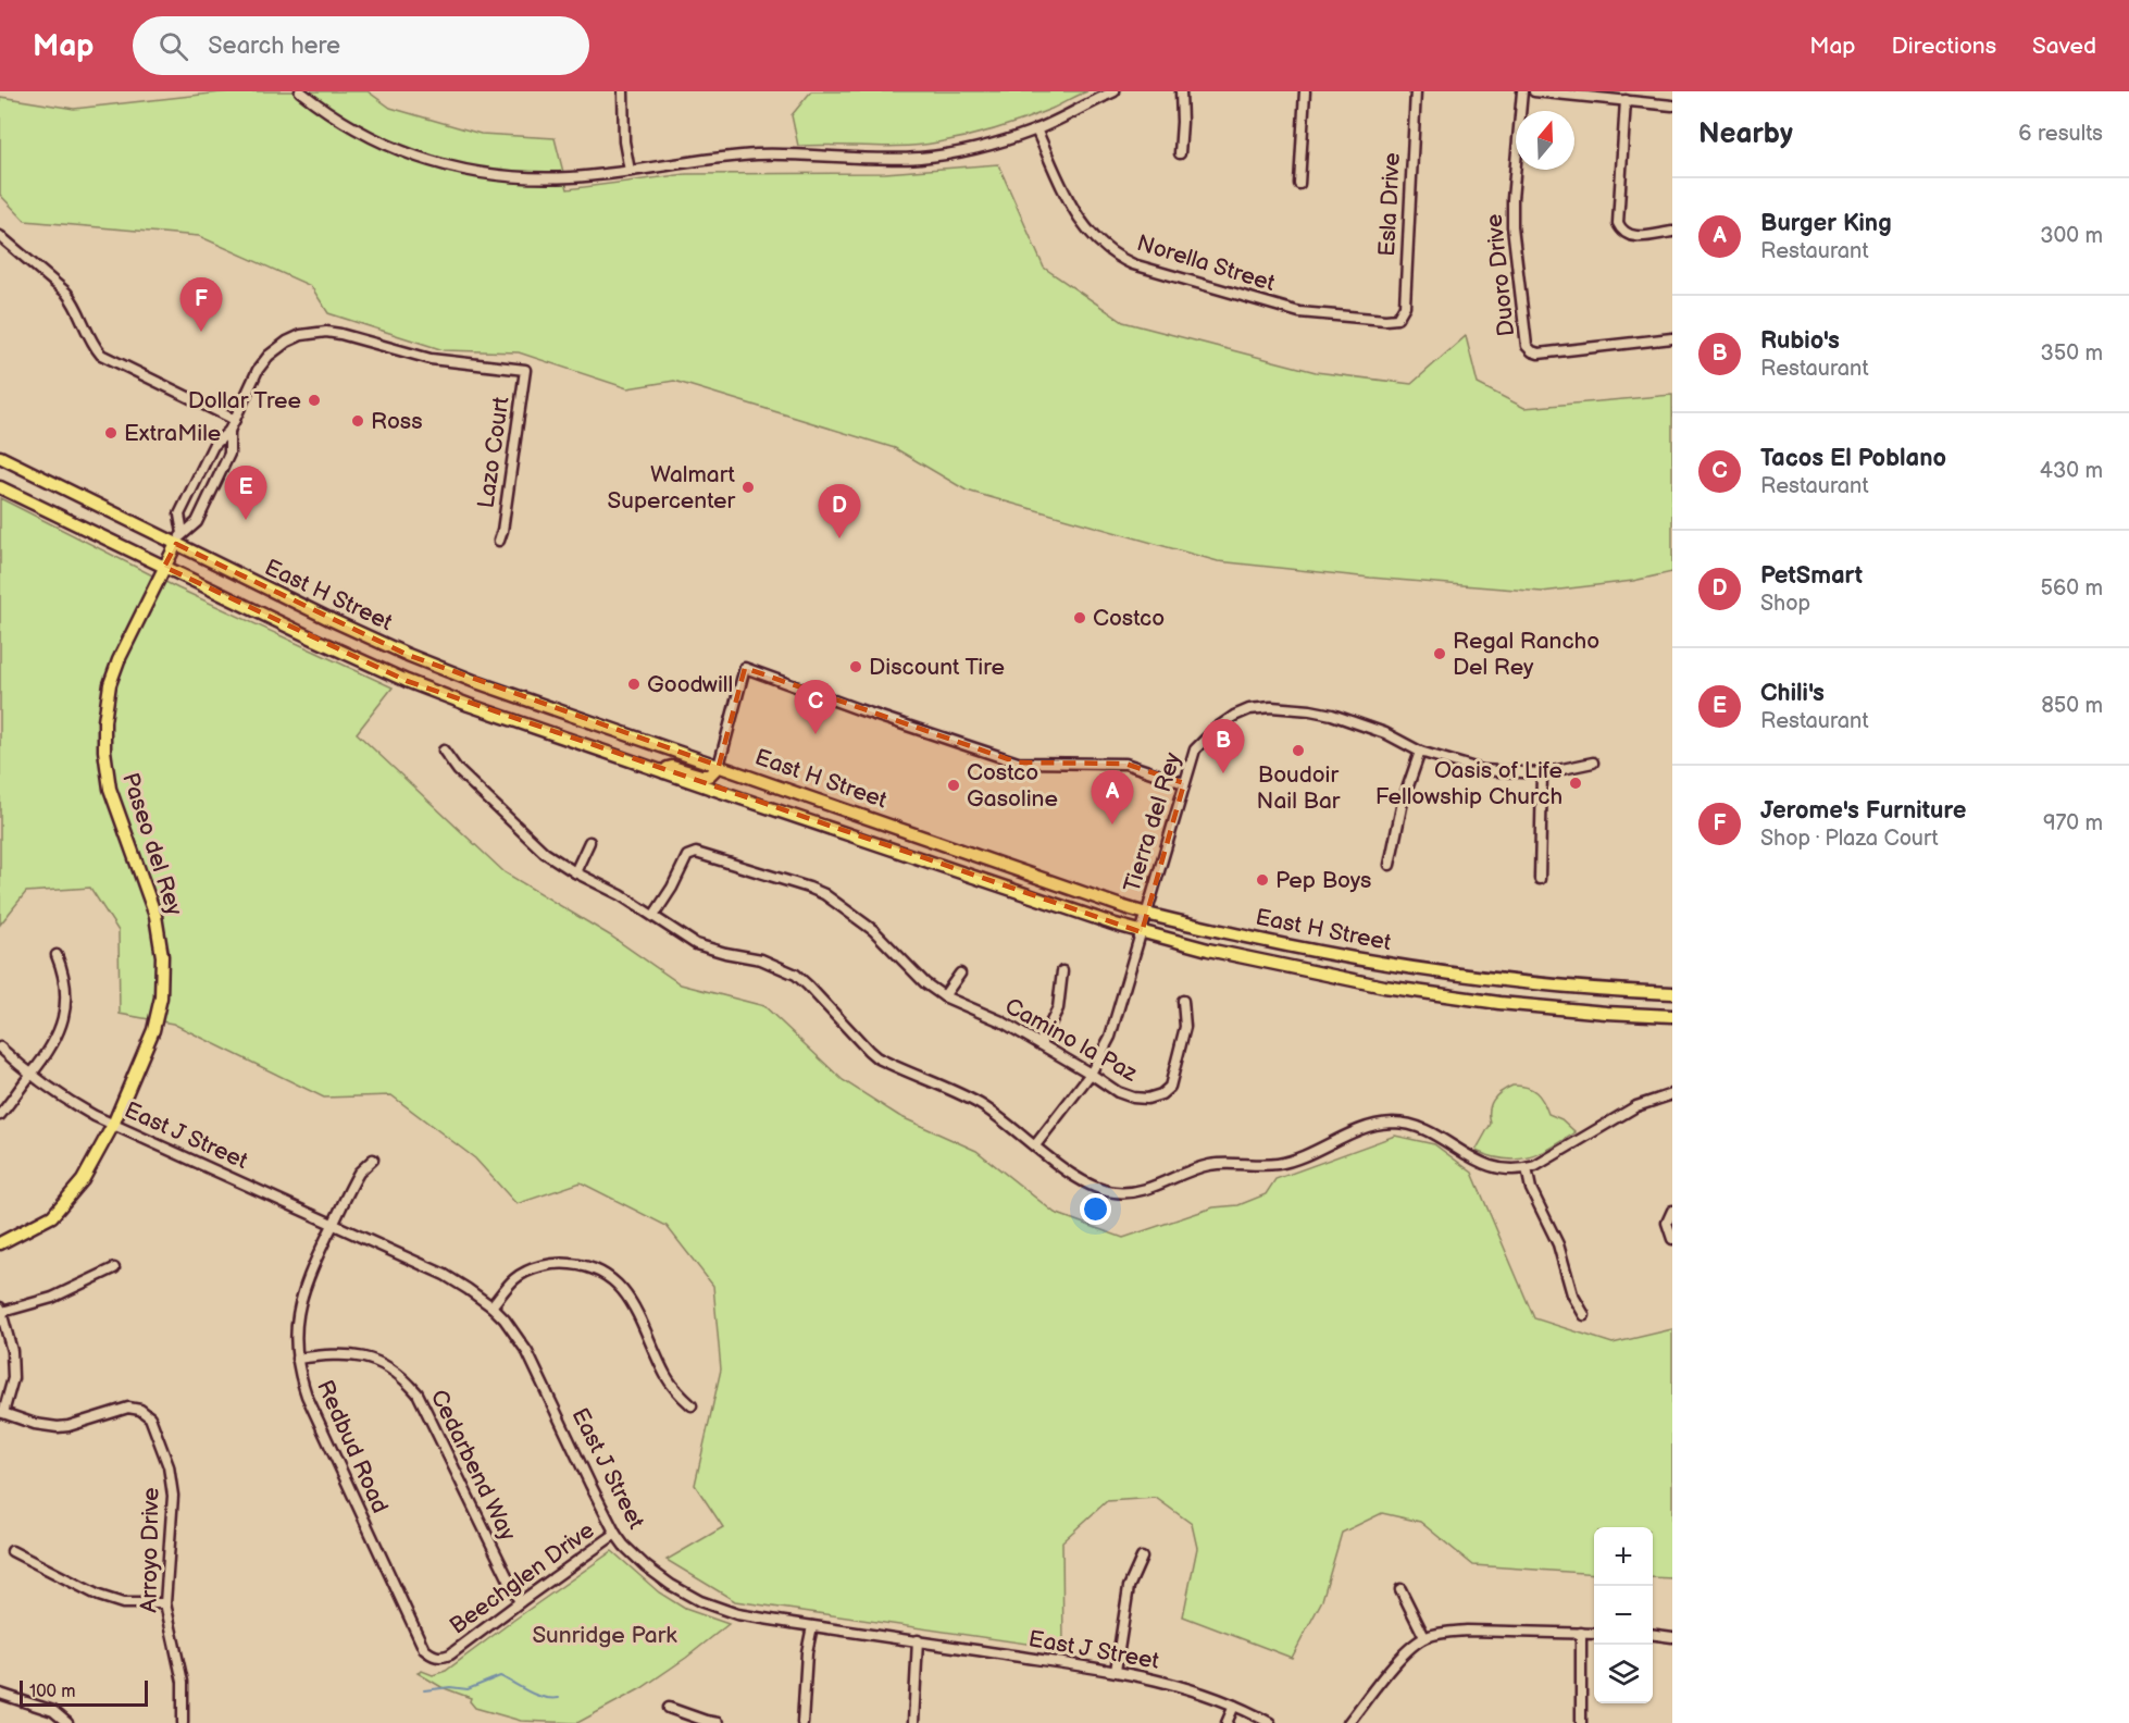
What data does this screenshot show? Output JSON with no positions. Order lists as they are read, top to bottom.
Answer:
{
  "streets": {
    "main road": ["East H Street", "Paseo del Rey"],
    "street": [
      "Esla Drive",
      "Norella Street",
      "Duoro Drive",
      "Lazo Court",
      "Tierra del Rey",
      "Camino la Paz",
      "East J Street",
      "Redbud Road",
      "Cedarbend Way",
      "Arroyo Drive",
      "Beechglen Drive"
    ]
  },
  "crossings": [
    ["Esla Drive", "Norella Street"],
    ["Lazo Court", "Paseo del Rey"],
    ["East H Street", "Tierra del Rey"],
    ["East H Street", "Paseo del Rey"],
    ["Tierra del Rey", "Camino la Paz"],
    ["Paseo del Rey", "East J Street"],
    ["East J Street", "Redbud Road"],
    ["East J Street", "Beechglen Drive"],
    ["Redbud Road", "Cedarbend Way"],
    ["Redbud Road", "Beechglen Drive"],
    ["Cedarbend Way", "Beechglen Drive"]
  ],
  "parks": ["Sunridge Park"],
  "places": [
    "Dollar Tree",
    "Ross",
    "ExtraMile",
    "Walmart Supercenter",
    "Costco",
    "Regal Rancho Del Rey",
    "Discount Tire",
    "Goodwill",
    "Boudoir Nail Bar",
    "Oasis of Life Fellowship Church",
    "Costco Gasoline",
    "Pep Boys"
  ],
  "scale_bar": "100 m",
  "north": "top",
  "page": {
    "header": "Map",
    "search": "Search here",
    "nav": ["Map", "Directions", "Saved"],
    "heading": ["Nearby", "6 results"],
    "list": [
      {
        "mark": "A",
        "name": "Burger King",
        "note": "Restaurant",
        "value": "300 m"
      },
      {
        "mark": "B",
        "name": "Rubio's",
        "note": "Restaurant",
        "value": "350 m"
      },
      {
        "mark": "C",
        "name": "Tacos El Poblano",
        "note": "Restaurant",
        "value": "430 m"
      },
      {
        "mark": "D",
        "name": "PetSmart",
        "note": "Shop",
        "value": "560 m"
      },
      {
        "mark": "E",
        "name": "Chili's",
        "note": "Restaurant",
        "value": "850 m"
      },
      {
        "mark": "F",
        "name": "Jerome's Furniture",
        "note": "Shop · Plaza Court",
        "value": "970 m"
      }
    ],
    "pins": [
      "F",
      "E",
      "D",
      "C",
      "B",
      "A"
    ],
    "map_buttons": ["+", "−"],
    "scale": "100 m"
  }
}
